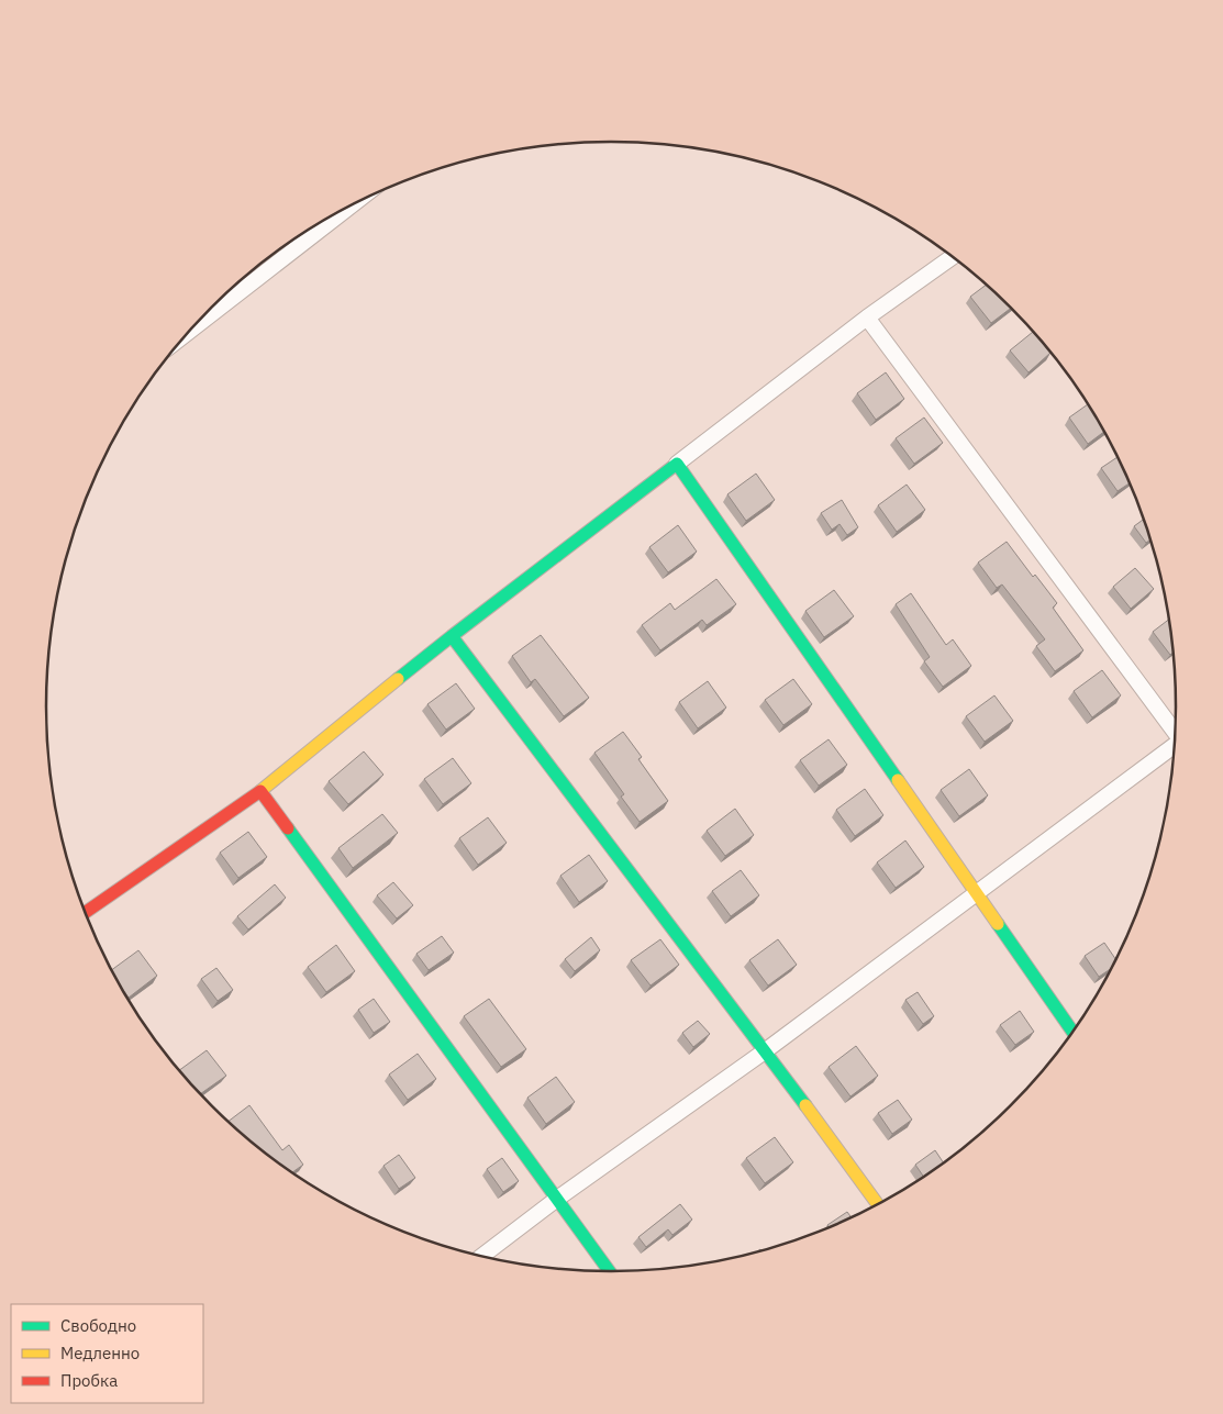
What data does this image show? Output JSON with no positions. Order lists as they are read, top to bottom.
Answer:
{
  "legend": ["Свободно", "Медленно", "Пробка"]
}
